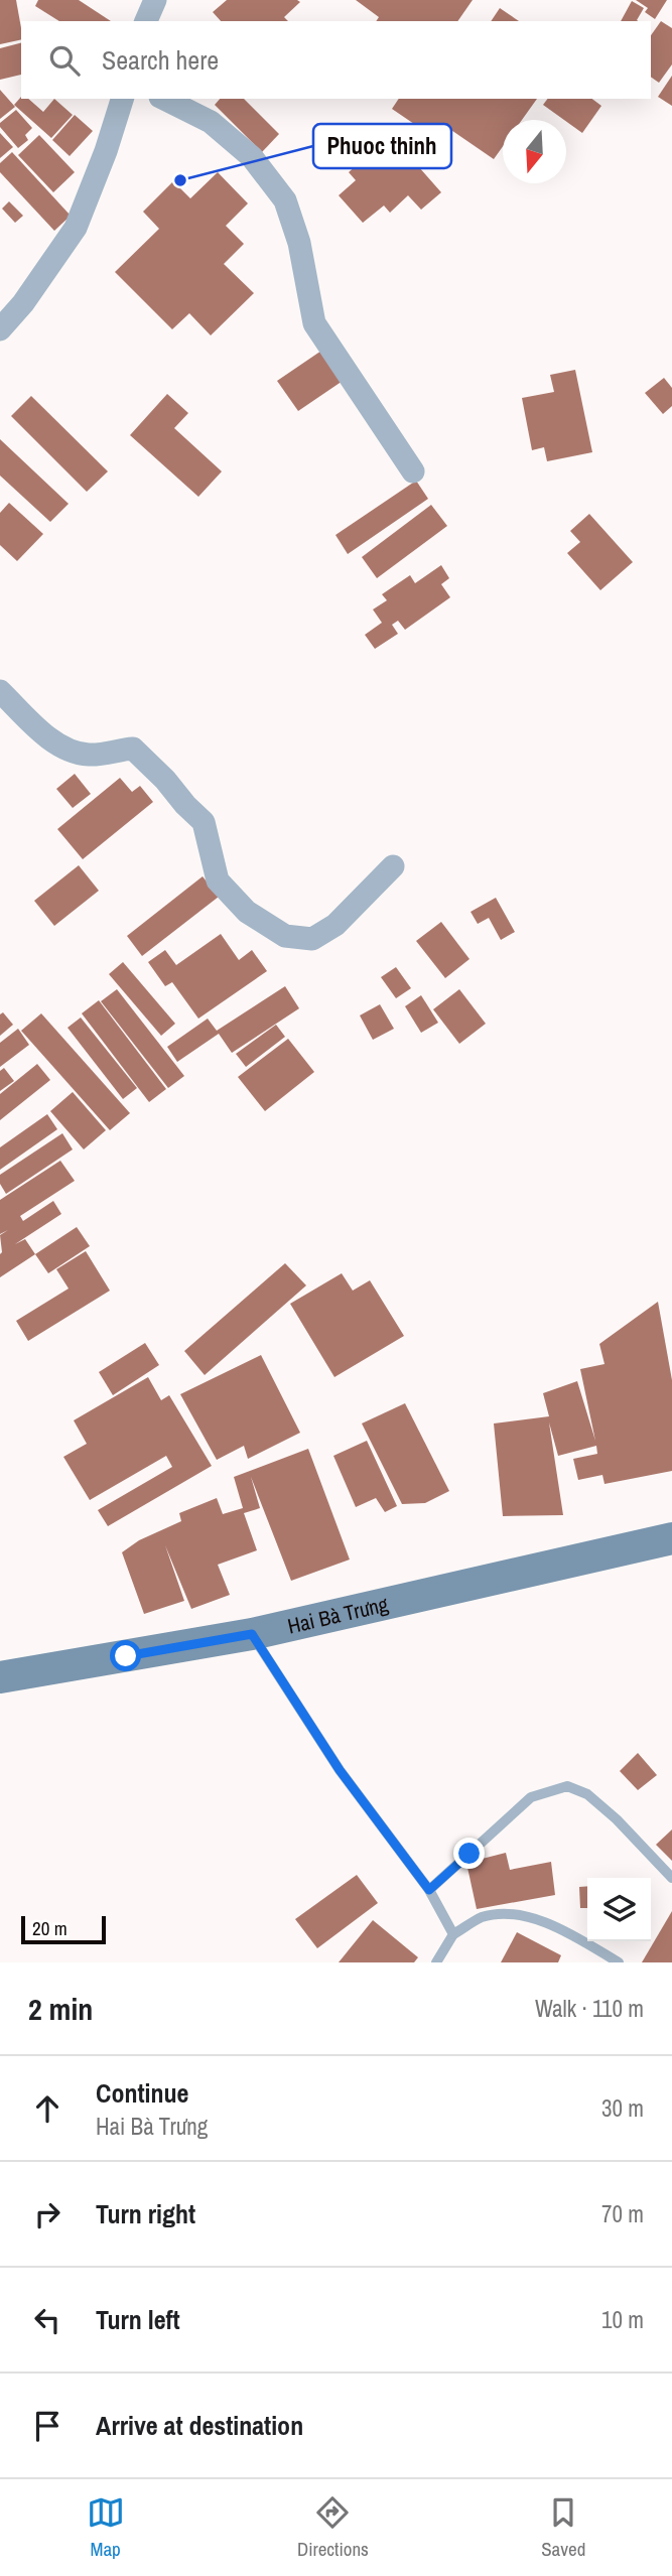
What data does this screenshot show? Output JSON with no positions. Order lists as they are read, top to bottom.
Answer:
{
  "streets": {
    "main road": ["Hai Bà Trưng"]
  },
  "places": ["Phuoc thinh"],
  "scale_bar": "20 m",
  "north": "bottom",
  "page": {
    "search": "Search here",
    "scale": "20 m",
    "heading": ["2 min", "Walk · 110 m"],
    "list": [
      ["Continue", "Hai Bà Trưng", "30 m"],
      ["Turn right", "70 m"],
      ["Turn left", "10 m"],
      "Arrive at destination"
    ],
    "nav": ["Map", "Directions", "Saved"]
  }
}
